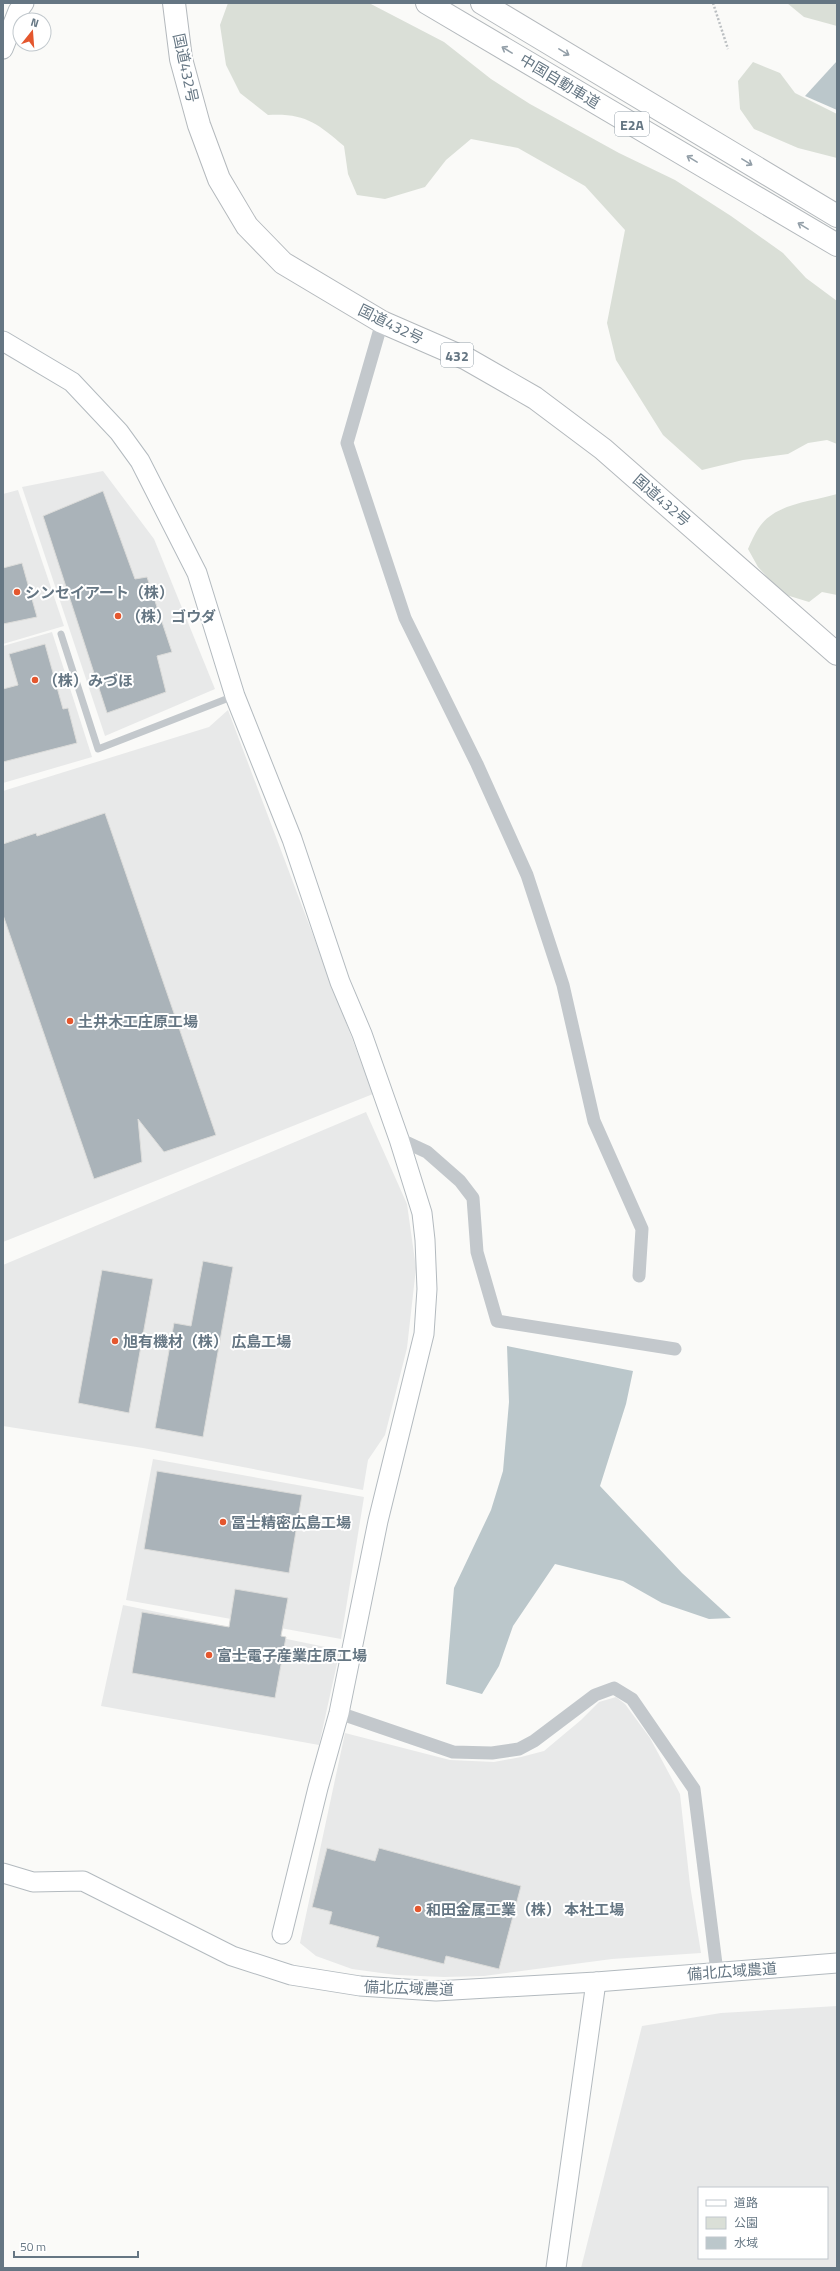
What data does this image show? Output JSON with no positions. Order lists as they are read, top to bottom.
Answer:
{
  "streets": {
    "highway": [
      "国道432号",
      "中国自動車道",
      "E2A",
      "432"
    ],
    "street": ["備北広域農道"]
  },
  "places": [
    "シンセイアート（株）",
    "（株）ゴウダ",
    "（株）みづほ",
    "土井木工庄原工場",
    "旭有機材（株） 広島工場",
    "冨士精密広島工場",
    "富士電子産業庄原工場",
    "和田金属工業（株） 本社工場"
  ],
  "legend": ["道路", "公園", "水域"],
  "scale_bar": "50 m",
  "north": "top"
}
